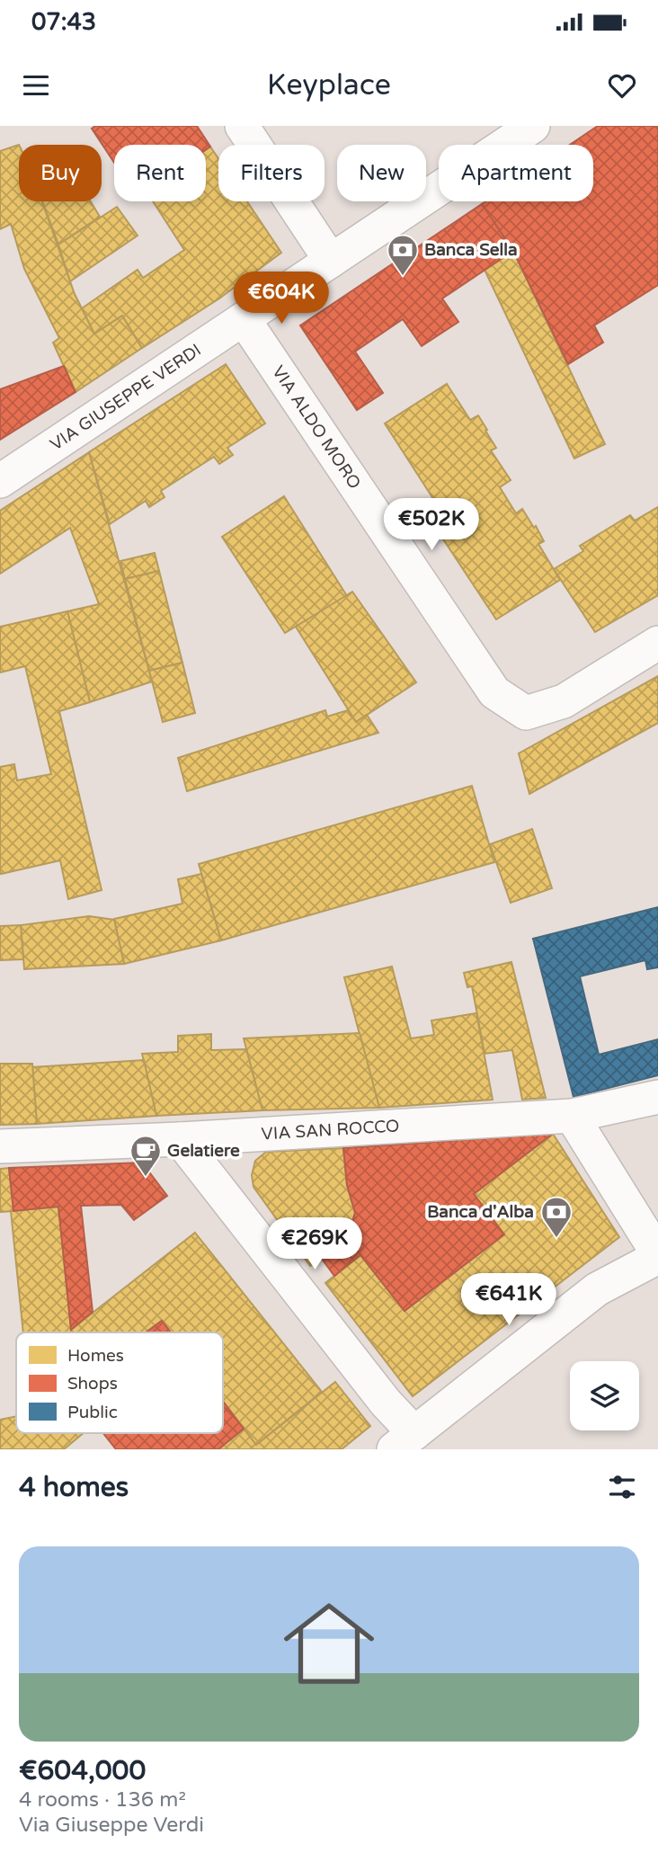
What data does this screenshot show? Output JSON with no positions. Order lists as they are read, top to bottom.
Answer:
{
  "streets": {
    "street": ["VIA GIUSEPPE VERDI", "VIA ALDO MORO", "VIA SAN ROCCO"]
  },
  "crossings": [
    ["VIA GIUSEPPE VERDI", "VIA ALDO MORO"]
  ],
  "places": {
    "bank": ["Banca Sella", "Banca d'Alba"],
    "cafe": ["Gelatiere"]
  },
  "legend": ["Homes", "Shops", "Public"],
  "page": {
    "status": "07:43",
    "header": "Keyplace",
    "chip": [
      "Buy",
      "Rent",
      "Filters",
      "New",
      "Apartment"
    ],
    "price": [
      "€604K",
      "€502K",
      "€269K",
      "€641K"
    ],
    "heading": "4 homes",
    "list": [
      {
        "name": "€604,000",
        "note": "4 rooms · 136 m² · Via Giuseppe Verdi"
      }
    ]
  }
}
